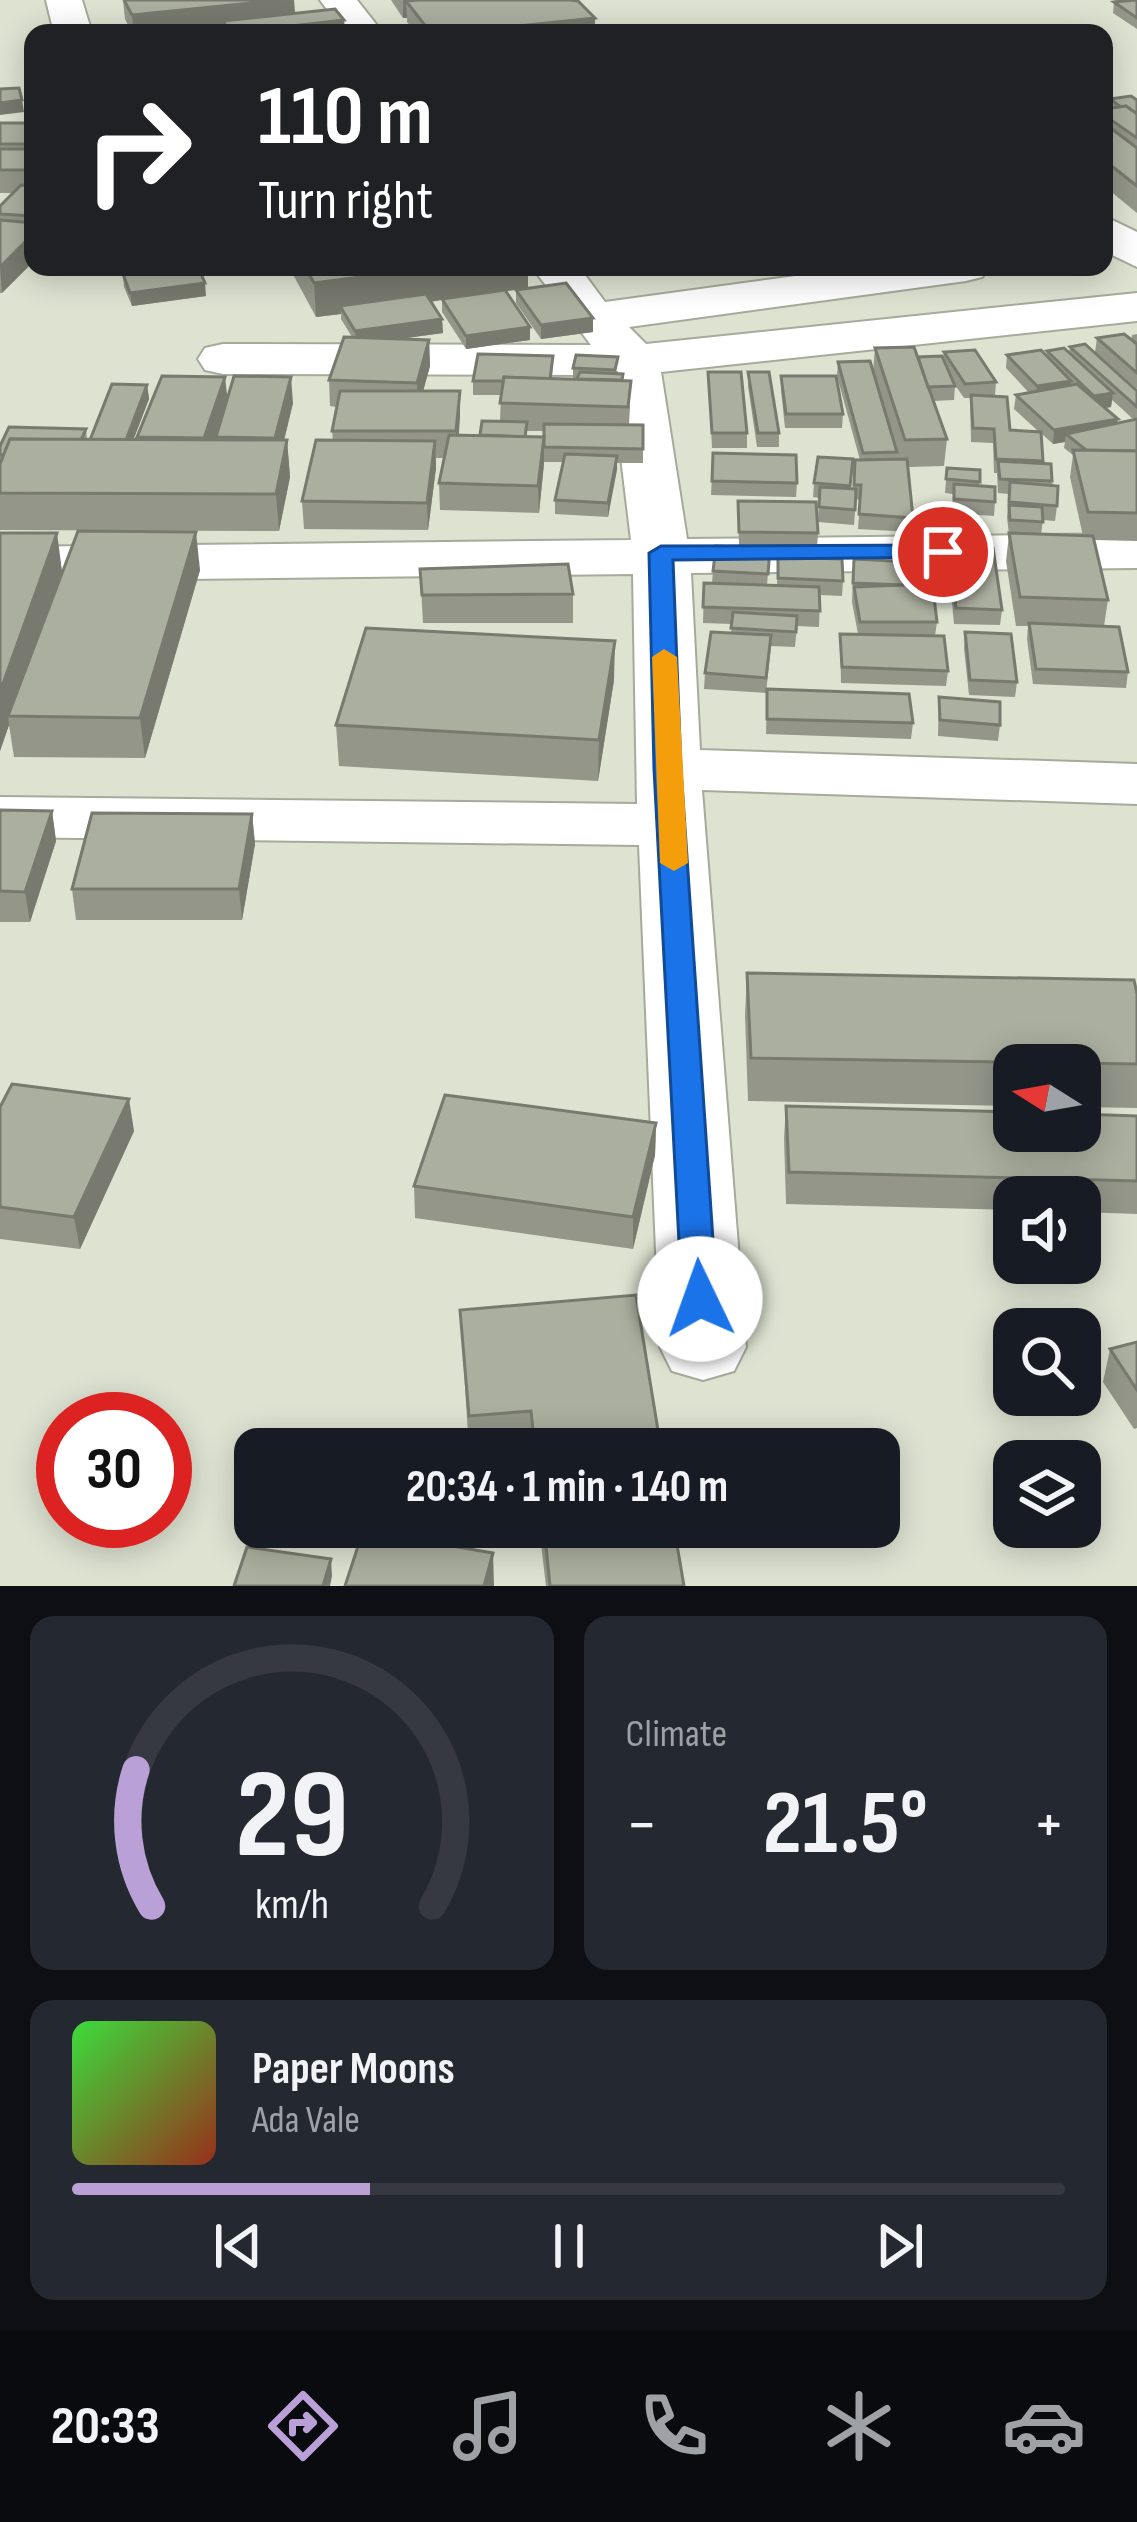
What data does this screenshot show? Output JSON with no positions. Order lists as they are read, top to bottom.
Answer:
{
  "north": "left",
  "page": {
    "turn": ["110 m", "Turn right"],
    "limit": "30",
    "trip": "20:34 · 1 min · 140 m",
    "tile": "Climate",
    "heat": ["−", "21.5°", "+"],
    "song": ["Paper Moons", "Ada Vale"],
    "tabs": "20:33",
    "gauge": ["29", "km/h"]
  }
}
